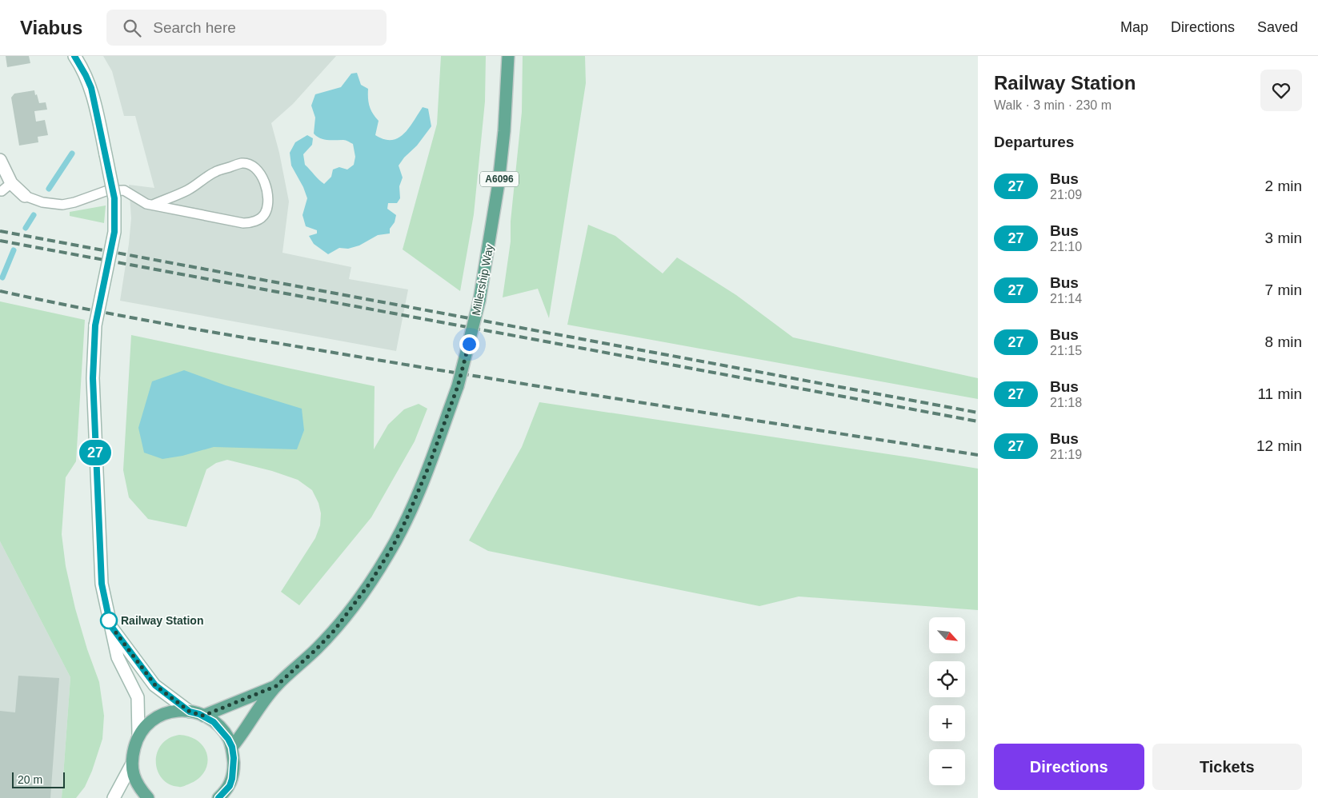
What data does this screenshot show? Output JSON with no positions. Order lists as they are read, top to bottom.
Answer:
{
  "streets": {
    "main road": ["A6096", "Millership Way"]
  },
  "places": ["Railway Station"],
  "lines": ["bus line 27"],
  "scale_bar": "20 m",
  "north": "bottom right",
  "page": {
    "header": "Viabus",
    "search": "Search here",
    "nav": ["Map", "Directions", "Saved"],
    "on_map": "27",
    "heading": [
      ["Railway Station", "Walk · 3 min · 230 m"],
      "Departures"
    ],
    "list": [
      {
        "mark": "27",
        "name": "Bus",
        "note": "21:09",
        "value": "2 min"
      },
      {
        "mark": "27",
        "name": "Bus",
        "note": "21:10",
        "value": "3 min"
      },
      {
        "mark": "27",
        "name": "Bus",
        "note": "21:14",
        "value": "7 min"
      },
      {
        "mark": "27",
        "name": "Bus",
        "note": "21:15",
        "value": "8 min"
      },
      {
        "mark": "27",
        "name": "Bus",
        "note": "21:18",
        "value": "11 min"
      },
      {
        "mark": "27",
        "name": "Bus",
        "note": "21:19",
        "value": "12 min"
      }
    ],
    "map_buttons": ["+", "−"],
    "buttons": ["Directions", "Tickets"],
    "scale": "20 m"
  }
}
